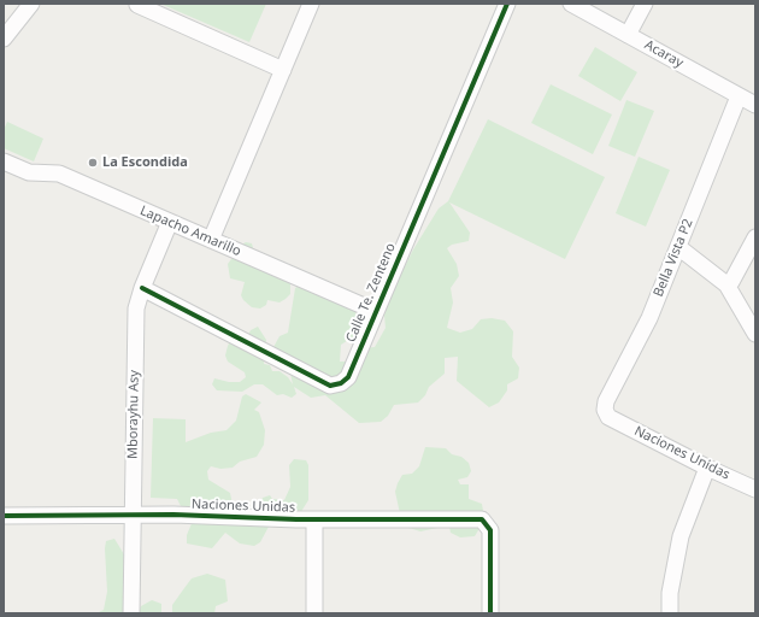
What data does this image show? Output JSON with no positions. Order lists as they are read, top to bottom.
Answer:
{
  "streets": {
    "street": [
      "Acaray",
      "Lapacho Amarillo",
      "Bella Vista P2",
      "Calle Te. Zenteno",
      "Mborayhu Asy",
      "Naciones Unidas"
    ]
  },
  "crossings": [
    ["Acaray", "Bella Vista P2"],
    ["Lapacho Amarillo", "Calle Te. Zenteno"],
    ["Lapacho Amarillo", "Mborayhu Asy"],
    ["Bella Vista P2", "Naciones Unidas"],
    ["Calle Te. Zenteno", "Mborayhu Asy"],
    ["Mborayhu Asy", "Naciones Unidas"]
  ],
  "places": ["La Escondida"]
}
